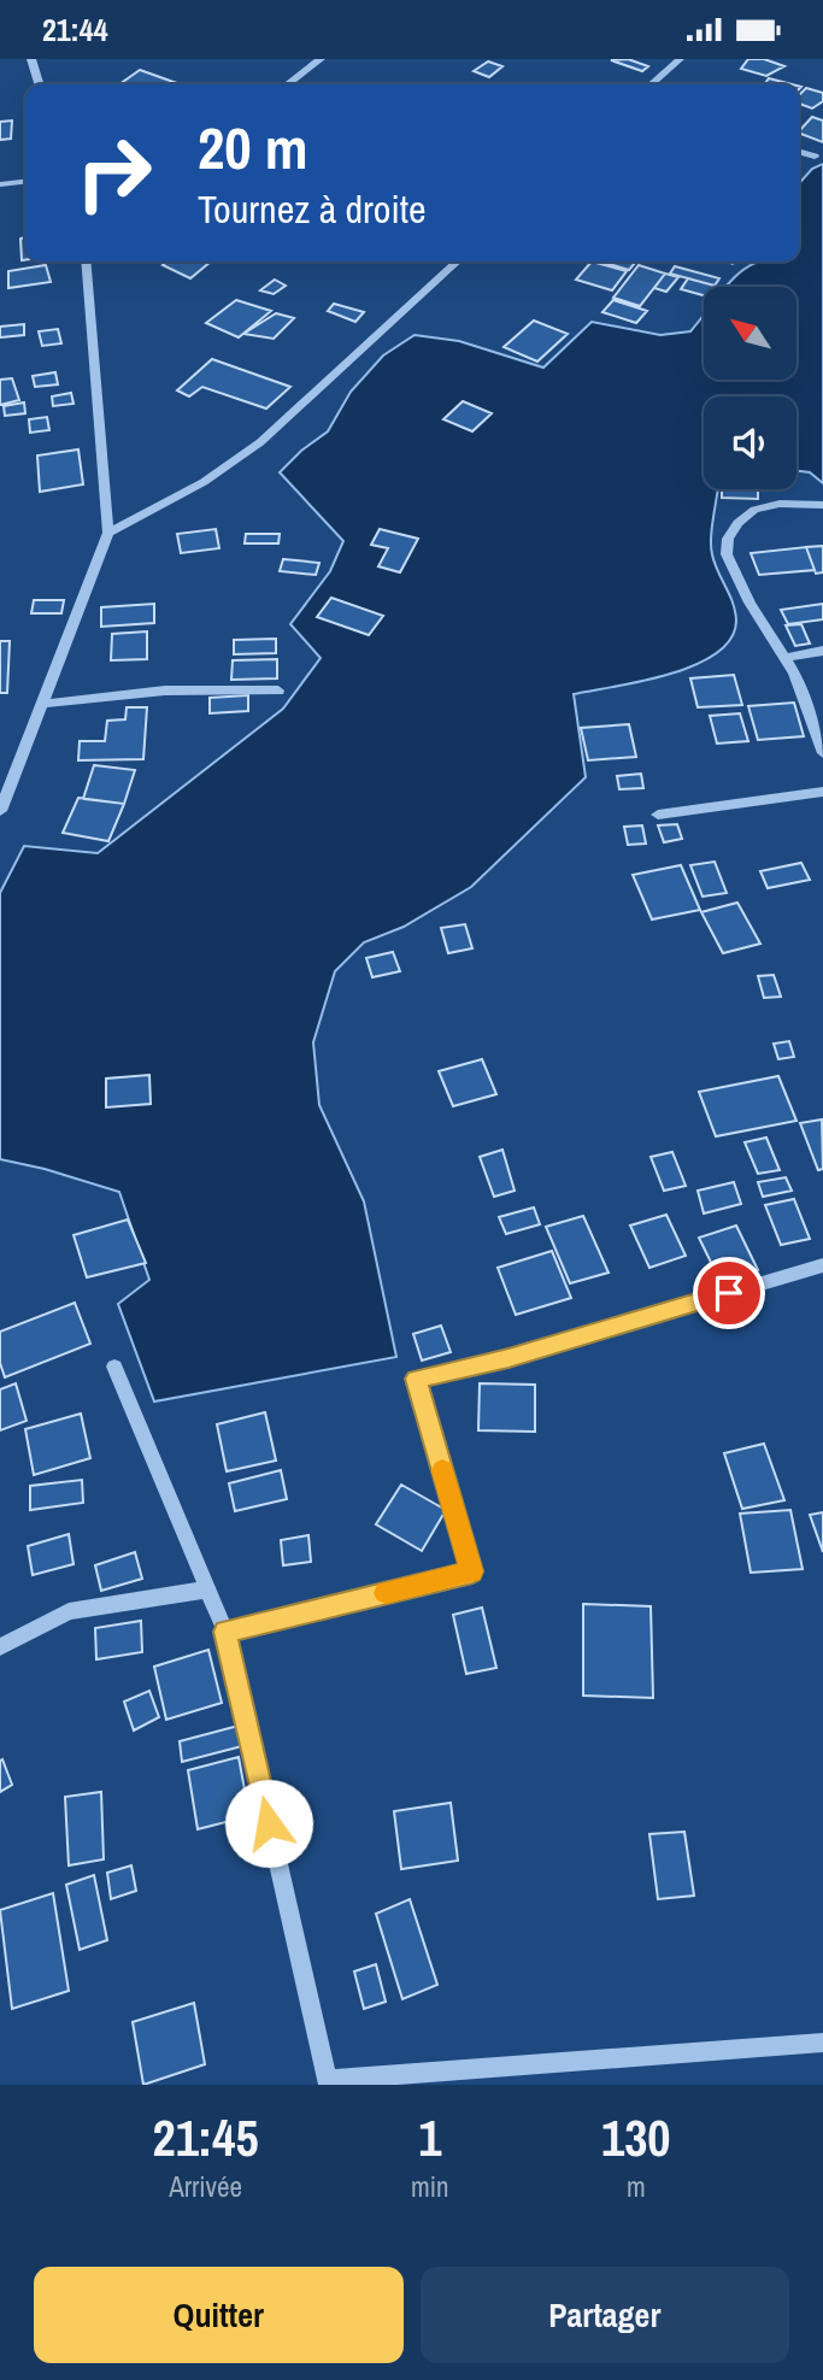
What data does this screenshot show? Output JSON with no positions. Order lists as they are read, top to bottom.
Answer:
{
  "north": "top left",
  "page": {
    "status": "21:44",
    "turn": ["20 m", "Tournez à droite"],
    "eta": [
      "21:45",
      "Arrivée",
      "1",
      "min",
      "130",
      "m"
    ],
    "buttons": ["Quitter", "Partager"]
  }
}
